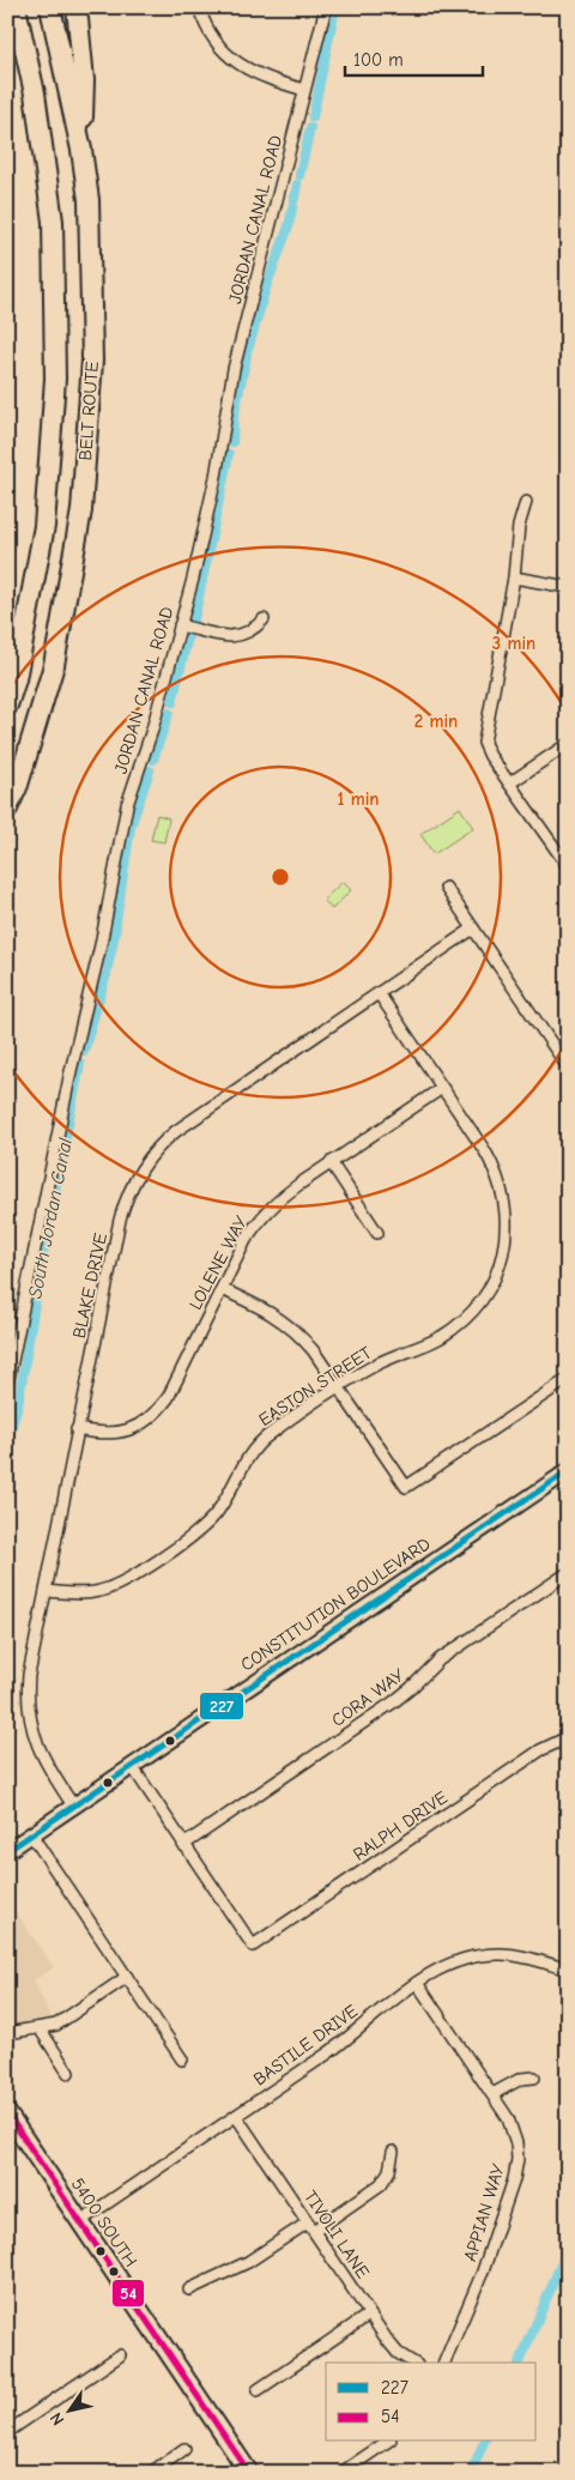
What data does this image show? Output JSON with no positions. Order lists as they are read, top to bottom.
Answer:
{
  "streets": {
    "highway": ["BELT ROUTE"],
    "main road": ["CONSTITUTION BOULEVARD", "5400 SOUTH"],
    "street": [
      "JORDAN CANAL ROAD",
      "LOLENE WAY",
      "BLAKE DRIVE",
      "EASTON STREET",
      "CORA WAY",
      "RALPH DRIVE",
      "BASTILE DRIVE",
      "APPIAN WAY",
      "TIVOLI LANE"
    ]
  },
  "crossings": [
    ["LOLENE WAY", "BLAKE DRIVE"],
    ["LOLENE WAY", "EASTON STREET"],
    ["BLAKE DRIVE", "EASTON STREET"],
    ["BLAKE DRIVE", "CONSTITUTION BOULEVARD"],
    ["CORA WAY", "RALPH DRIVE"],
    ["BASTILE DRIVE", "APPIAN WAY"],
    ["BASTILE DRIVE", "5400 SOUTH"],
    ["BASTILE DRIVE", "TIVOLI LANE"]
  ],
  "water": ["South Jordan Canal"],
  "lines": ["transit line 227", "transit line 54"],
  "legend": ["227", "54"],
  "scale_bar": "100 m",
  "north": "bottom left",
  "rings": ["3 min", "2 min", "1 min"]
}
